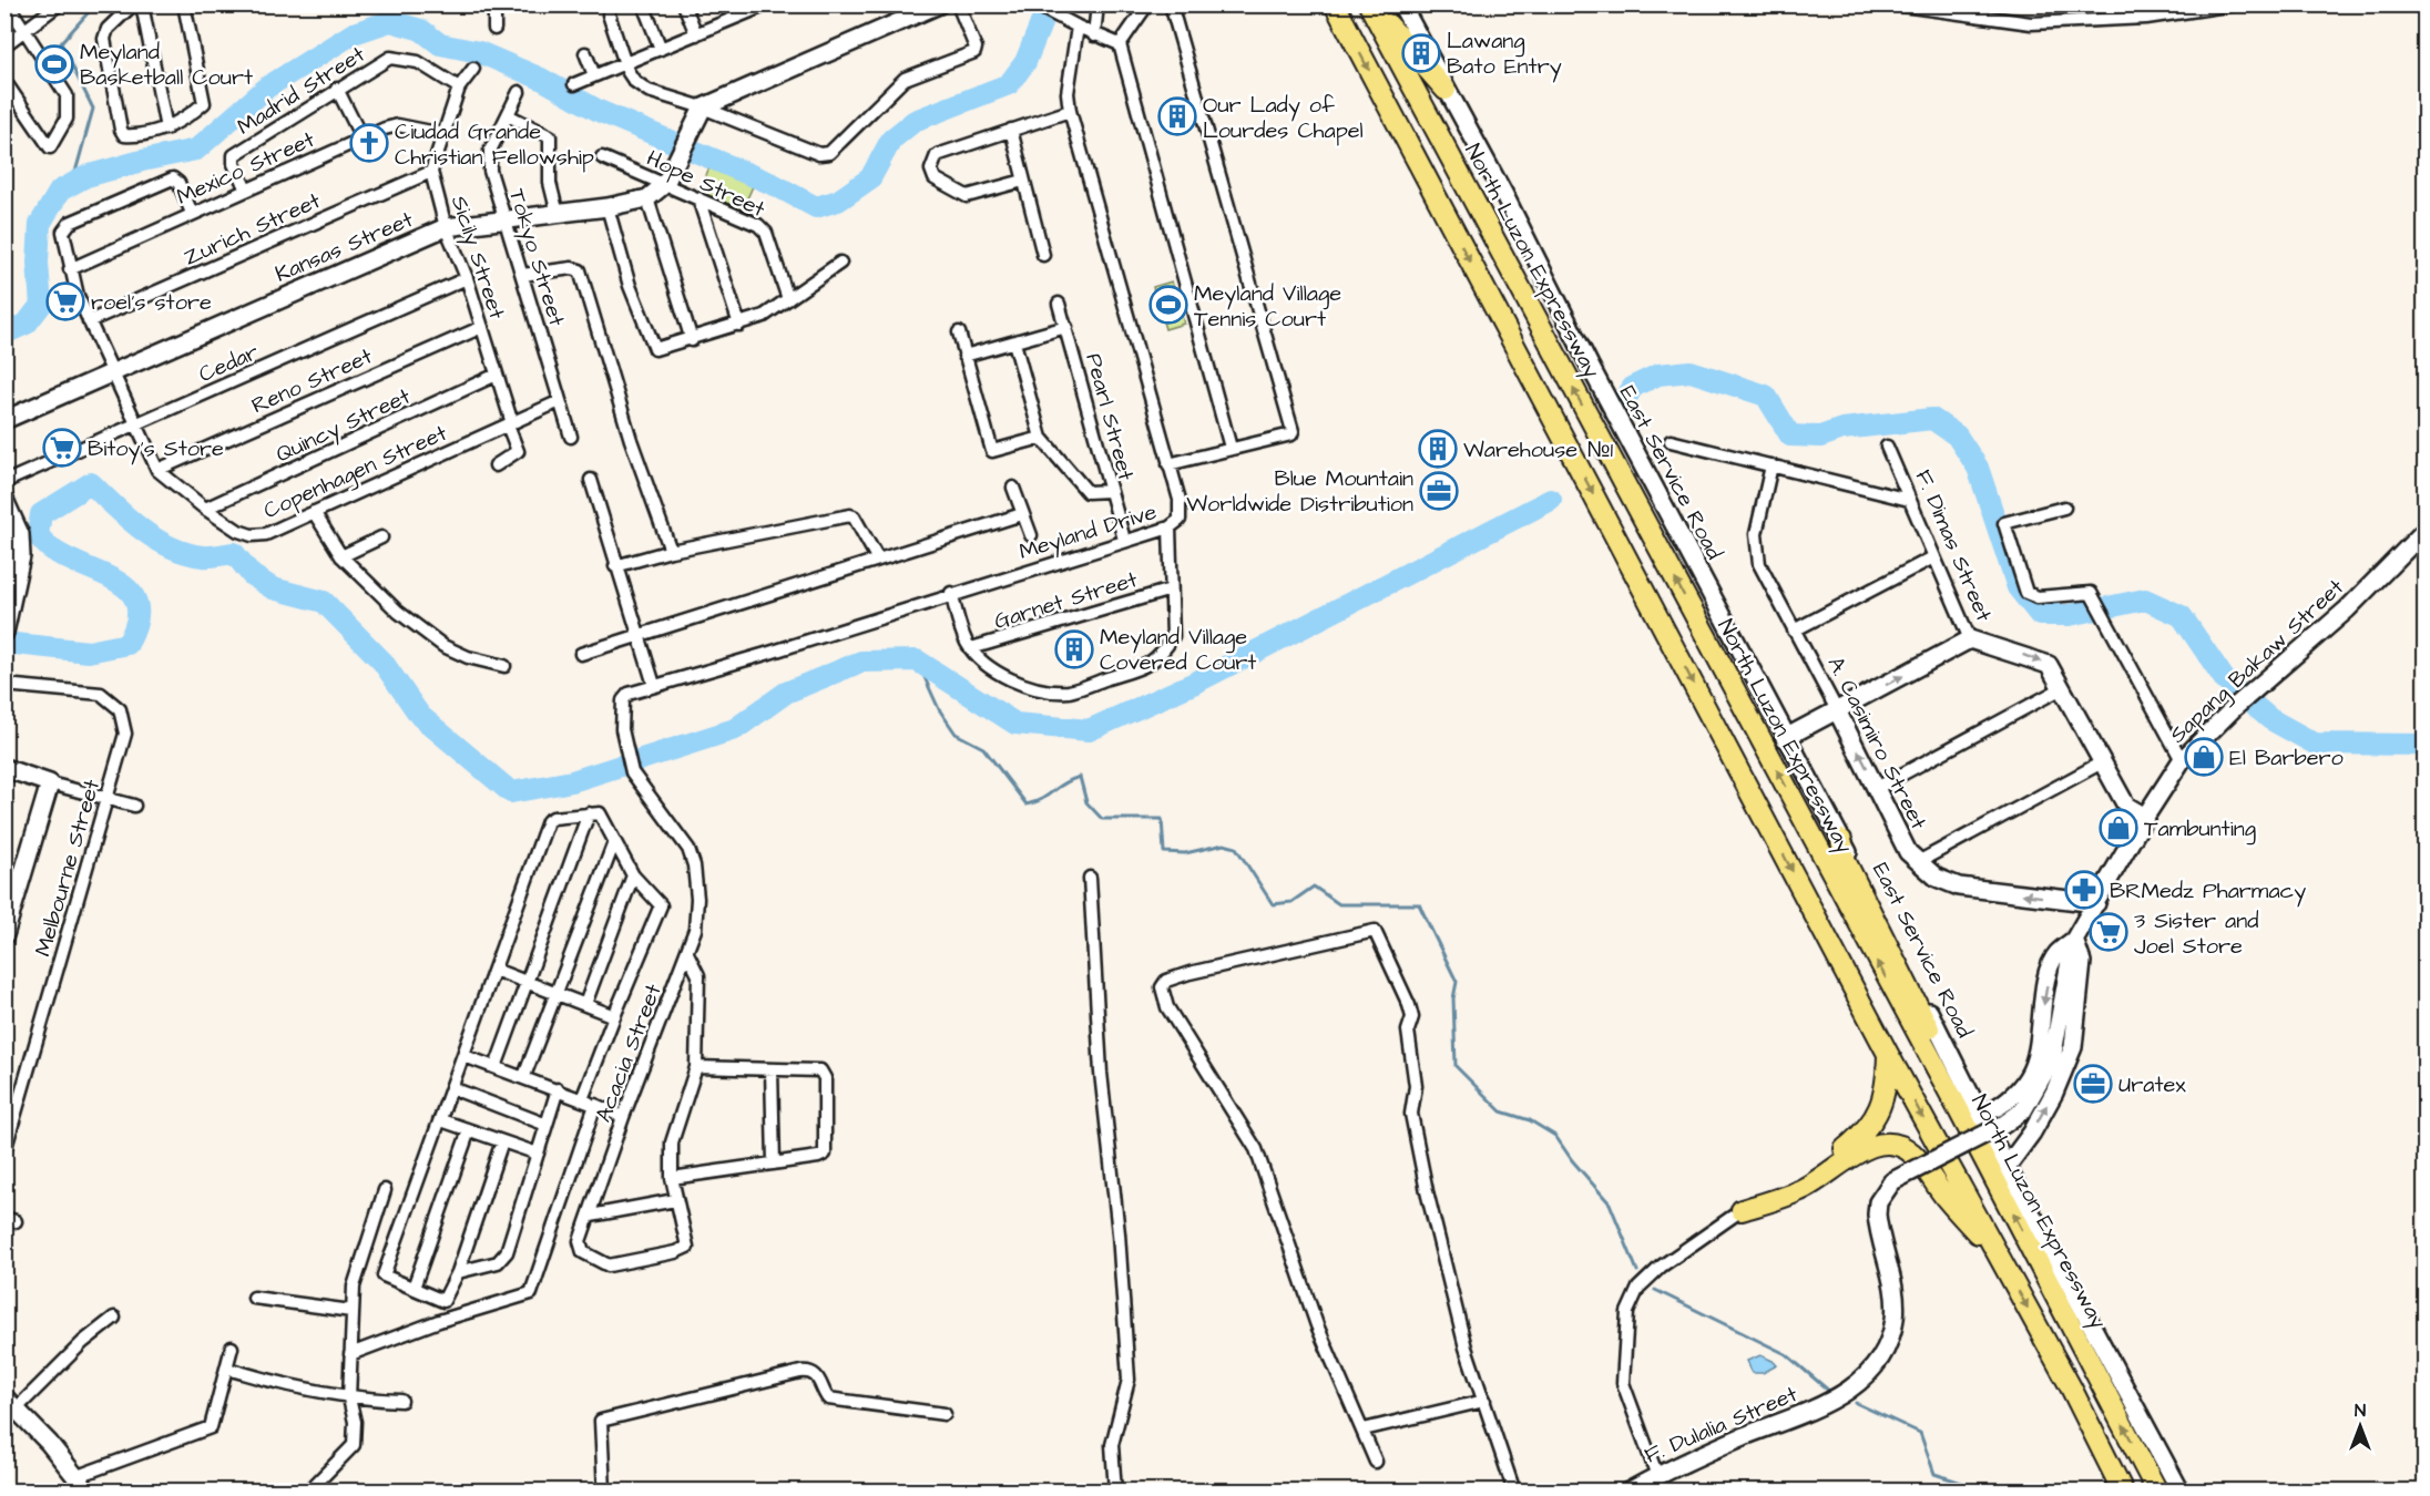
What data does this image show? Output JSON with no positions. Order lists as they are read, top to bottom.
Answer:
{
  "streets": {
    "highway": ["North Luzon Expressway"],
    "street": [
      "Madrid Street",
      "Mexico Street",
      "Hope Street",
      "Zurich Street",
      "Kansas Street",
      "Sicily Street",
      "Tokyo Street",
      "Cedar",
      "Reno Street",
      "Pearl Street",
      "Quincy Street",
      "Copenhagen Street",
      "East Service Road",
      "Meyland Drive",
      "F. Dimas Street",
      "Garnet Street",
      "Sapang Bakaw Street",
      "A. Casimiro Street",
      "Melbourne Street",
      "Acacia Street",
      "F. Dulalia Street"
    ]
  },
  "crossings": [
    ["Madrid Street", "Mexico Street"],
    ["Mexico Street", "Copenhagen Street"],
    ["Hope Street", "Kansas Street"],
    ["Zurich Street", "Sicily Street"],
    ["Zurich Street", "Copenhagen Street"],
    ["Kansas Street", "Sicily Street"],
    ["Kansas Street", "Tokyo Street"],
    ["Kansas Street", "Copenhagen Street"],
    ["Sicily Street", "Cedar"],
    ["Sicily Street", "Reno Street"],
    ["Sicily Street", "Quincy Street"],
    ["Sicily Street", "Copenhagen Street"],
    ["Tokyo Street", "Copenhagen Street"],
    ["Cedar", "Copenhagen Street"],
    ["Reno Street", "Copenhagen Street"],
    ["Pearl Street", "Meyland Drive"],
    ["Quincy Street", "Copenhagen Street"],
    ["East Service Road", "Sapang Bakaw Street"],
    ["Meyland Drive", "Acacia Street"],
    ["F. Dimas Street", "Sapang Bakaw Street"],
    ["Sapang Bakaw Street", "A. Casimiro Street"],
    ["Sapang Bakaw Street", "F. Dulalia Street"]
  ],
  "one_way": ["A. Casimiro Street"],
  "places": {
    "building": [
      "Lawang Bato Entry",
      "Our Lady of Lourdes Chapel",
      "Warehouse №1",
      "Meyland Village Covered Court"
    ],
    "sports": ["Meyland Basketball Court", "Meyland Village Tennis Court"],
    "church": ["Ciudad Grande Christian Fellowship"],
    "supermarket": ["roel's store", "Bitoy's Store", "3 Sister and Joel Store"],
    "office": ["Blue Mountain Worldwide Distribution", "Uratex"],
    "shop": ["El Barbero", "Tambunting"],
    "pharmacy": ["BRMedz Pharmacy"]
  },
  "north": "top"
}
